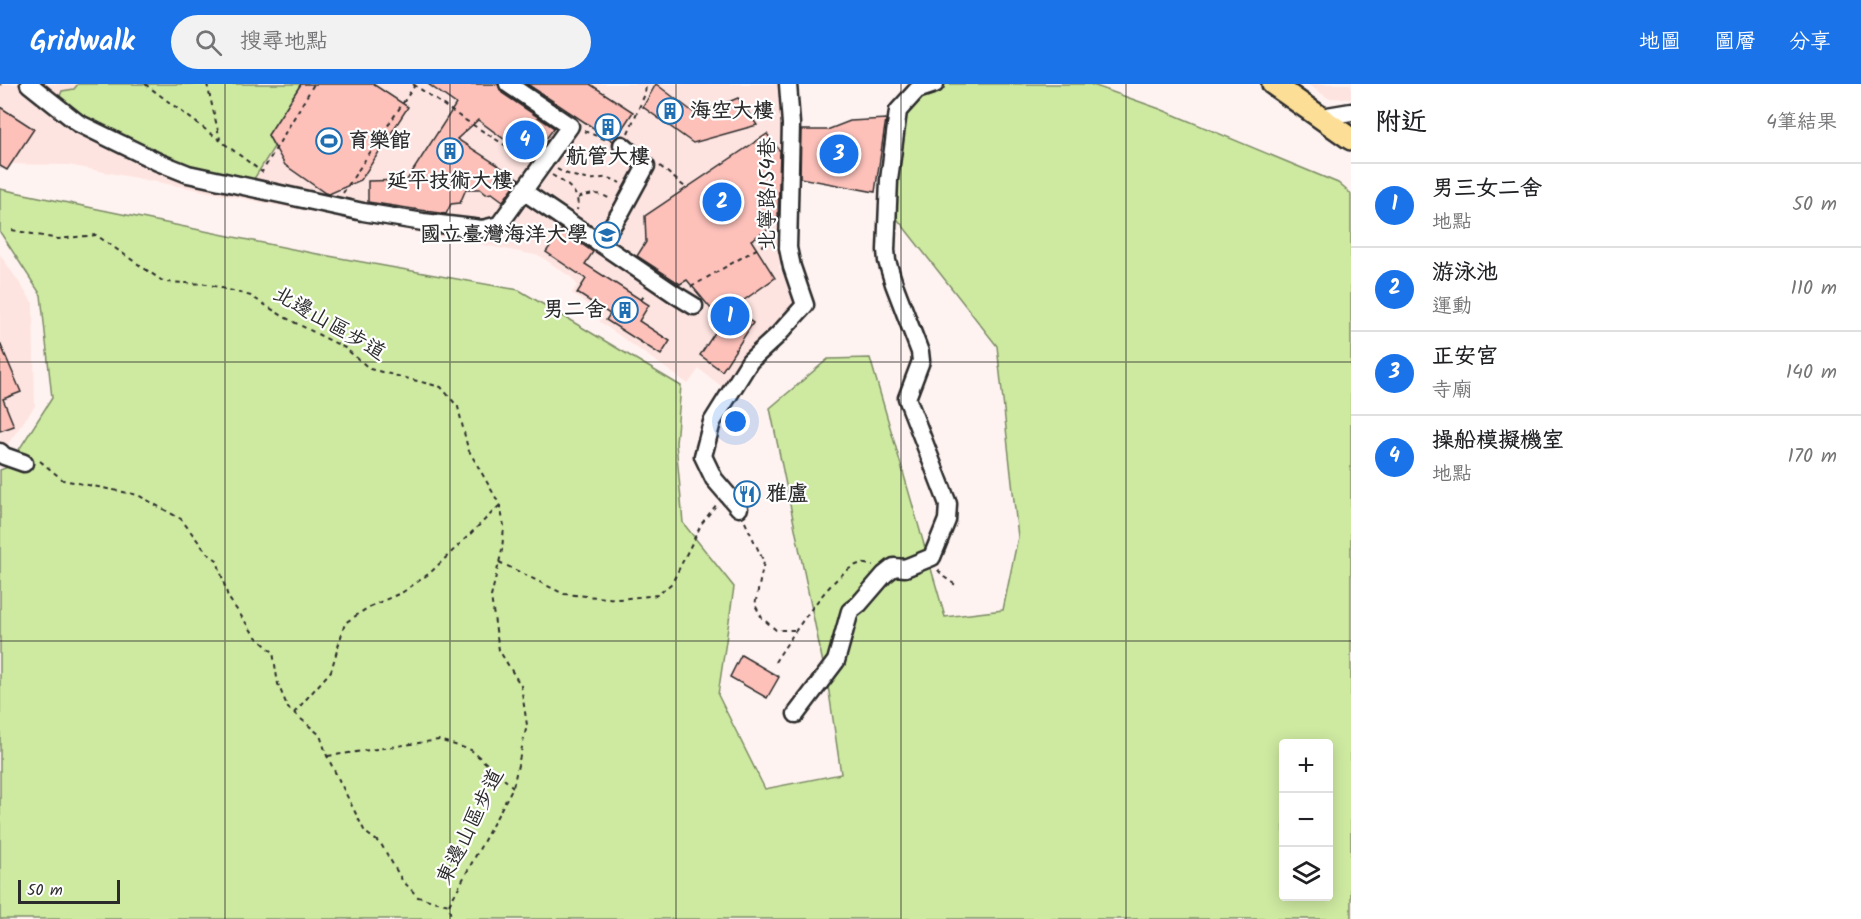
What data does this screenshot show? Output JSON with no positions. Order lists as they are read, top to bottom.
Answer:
{
  "streets": {
    "street": ["北寧路154巷"],
    "path": ["北邊山區步道", "東邊山區步道"]
  },
  "crossings": [
    ["北邊山區步道", "東邊山區步道"]
  ],
  "places": {
    "building": [
      "海空大樓",
      "航管大樓",
      "延平技術大樓",
      "男二舍"
    ],
    "sports": ["育樂館"],
    "school or university": ["國立臺灣海洋大學"],
    "restaurant": ["雅盧"]
  },
  "scale_bar": "50 m",
  "page": {
    "header": "Gridwalk",
    "search": "搜尋地點",
    "nav": ["地圖", "圖層", "分享"],
    "heading": ["附近", "4筆結果"],
    "pins": [
      "4",
      "3",
      "2",
      "1"
    ],
    "list": [
      {
        "mark": "1",
        "name": "男三女二舍",
        "note": "地點",
        "value": "50 m"
      },
      {
        "mark": "2",
        "name": "游泳池",
        "note": "運動",
        "value": "110 m"
      },
      {
        "mark": "3",
        "name": "正安宮",
        "note": "寺廟",
        "value": "140 m"
      },
      {
        "mark": "4",
        "name": "操船模擬機室",
        "note": "地點",
        "value": "170 m"
      }
    ],
    "map_buttons": ["+", "−"],
    "scale": "50 m"
  }
}
